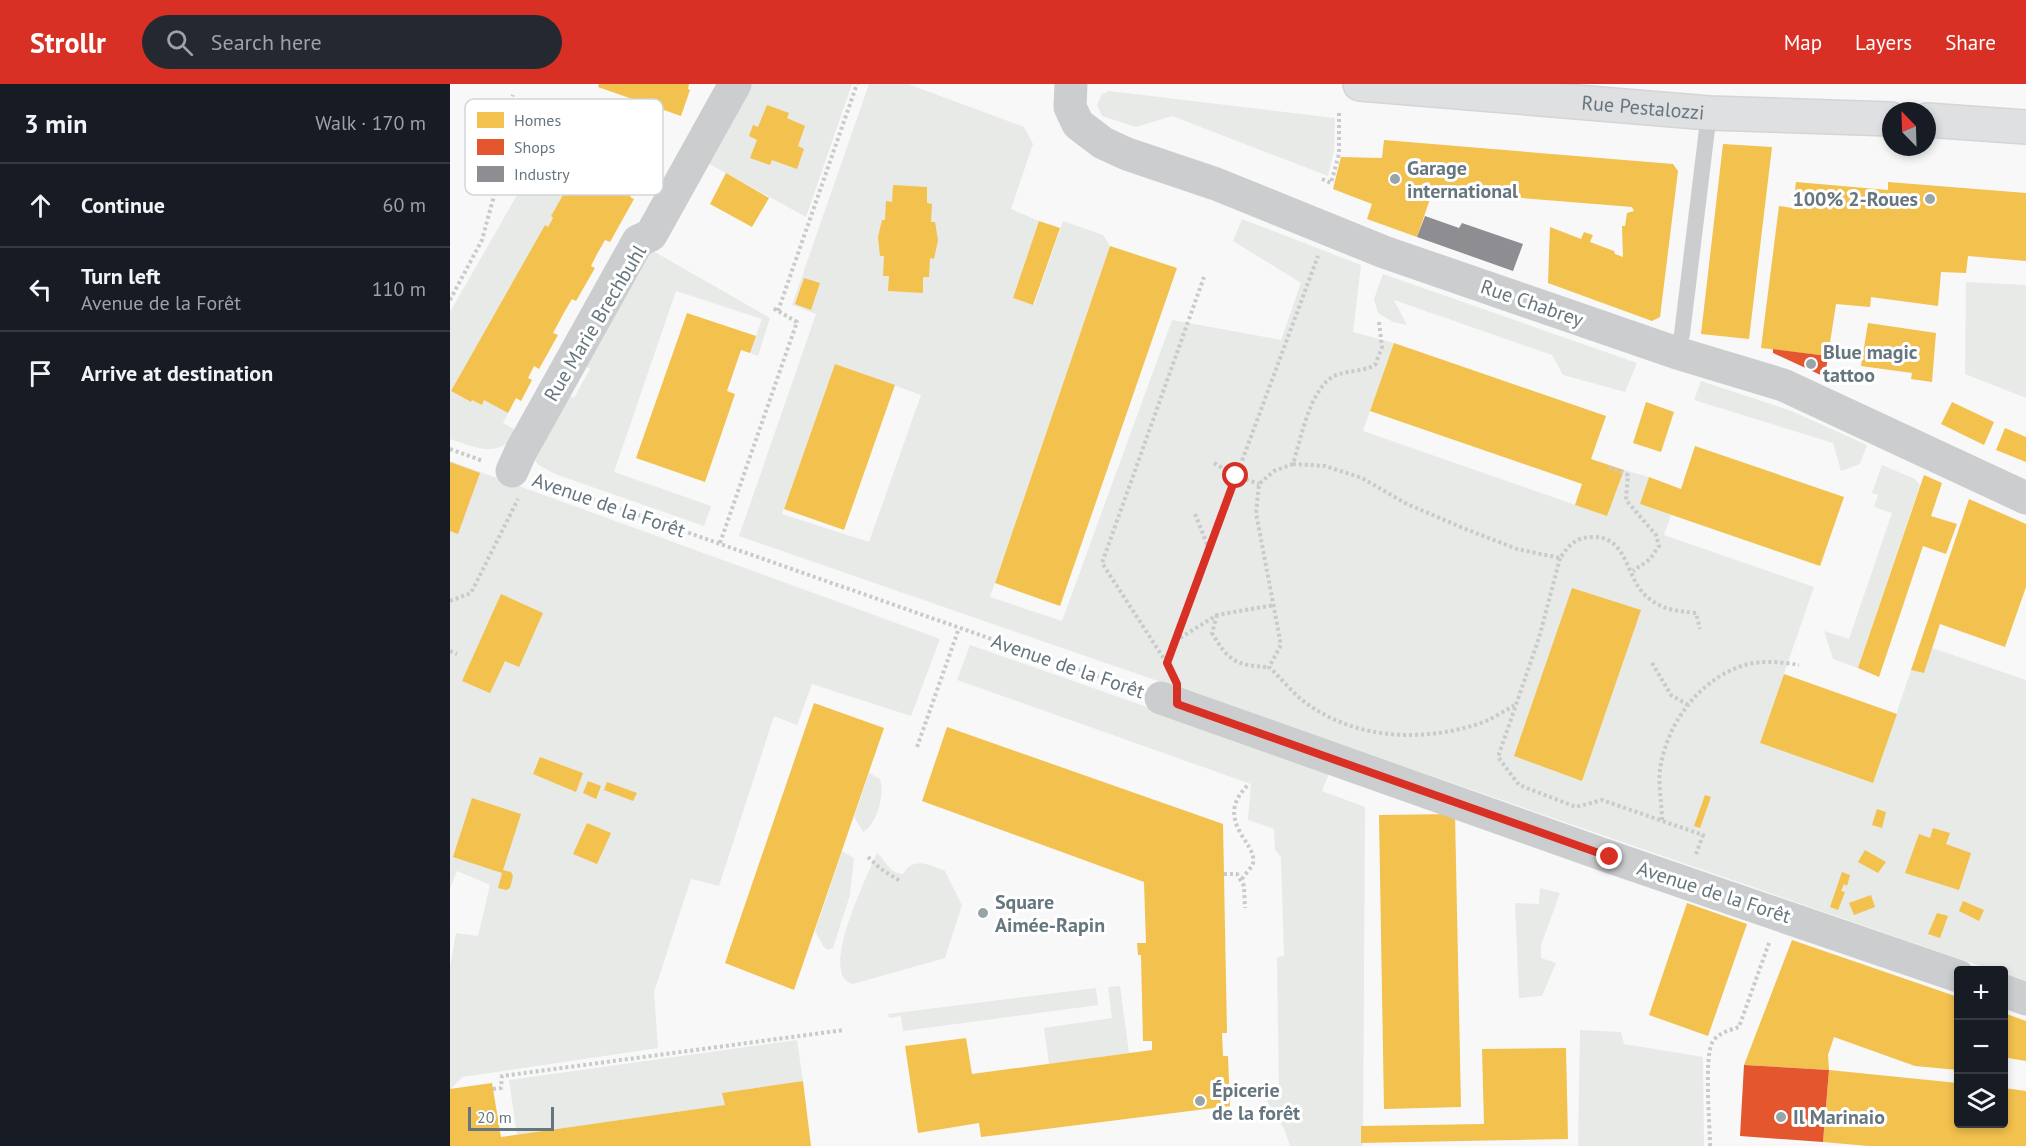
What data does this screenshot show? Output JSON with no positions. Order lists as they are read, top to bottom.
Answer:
{
  "streets": {
    "street": [
      "Rue Pestalozzi",
      "Rue Chabrey",
      "Rue Marie Brechbuhl",
      "Avenue de la Forêt"
    ]
  },
  "crossings": [
    ["Rue Marie Brechbuhl", "Avenue de la Forêt"]
  ],
  "places": [
    "Garage international",
    "100% 2-Roues",
    "Blue magic tattoo",
    "Square Aimée-Rapin",
    "Épicerie de la forêt",
    "Il Marinaio"
  ],
  "legend": ["Homes", "Shops", "Industry"],
  "scale_bar": "20 m",
  "north": "top left",
  "page": {
    "header": "Strollr",
    "search": "Search here",
    "nav": ["Map", "Layers", "Share"],
    "heading": ["3 min", "Walk · 170 m"],
    "list": [
      ["Continue", "60 m"],
      ["Turn left", "Avenue de la Forêt", "110 m"],
      "Arrive at destination"
    ],
    "map_buttons": ["+", "−"],
    "scale": "20 m"
  }
}
